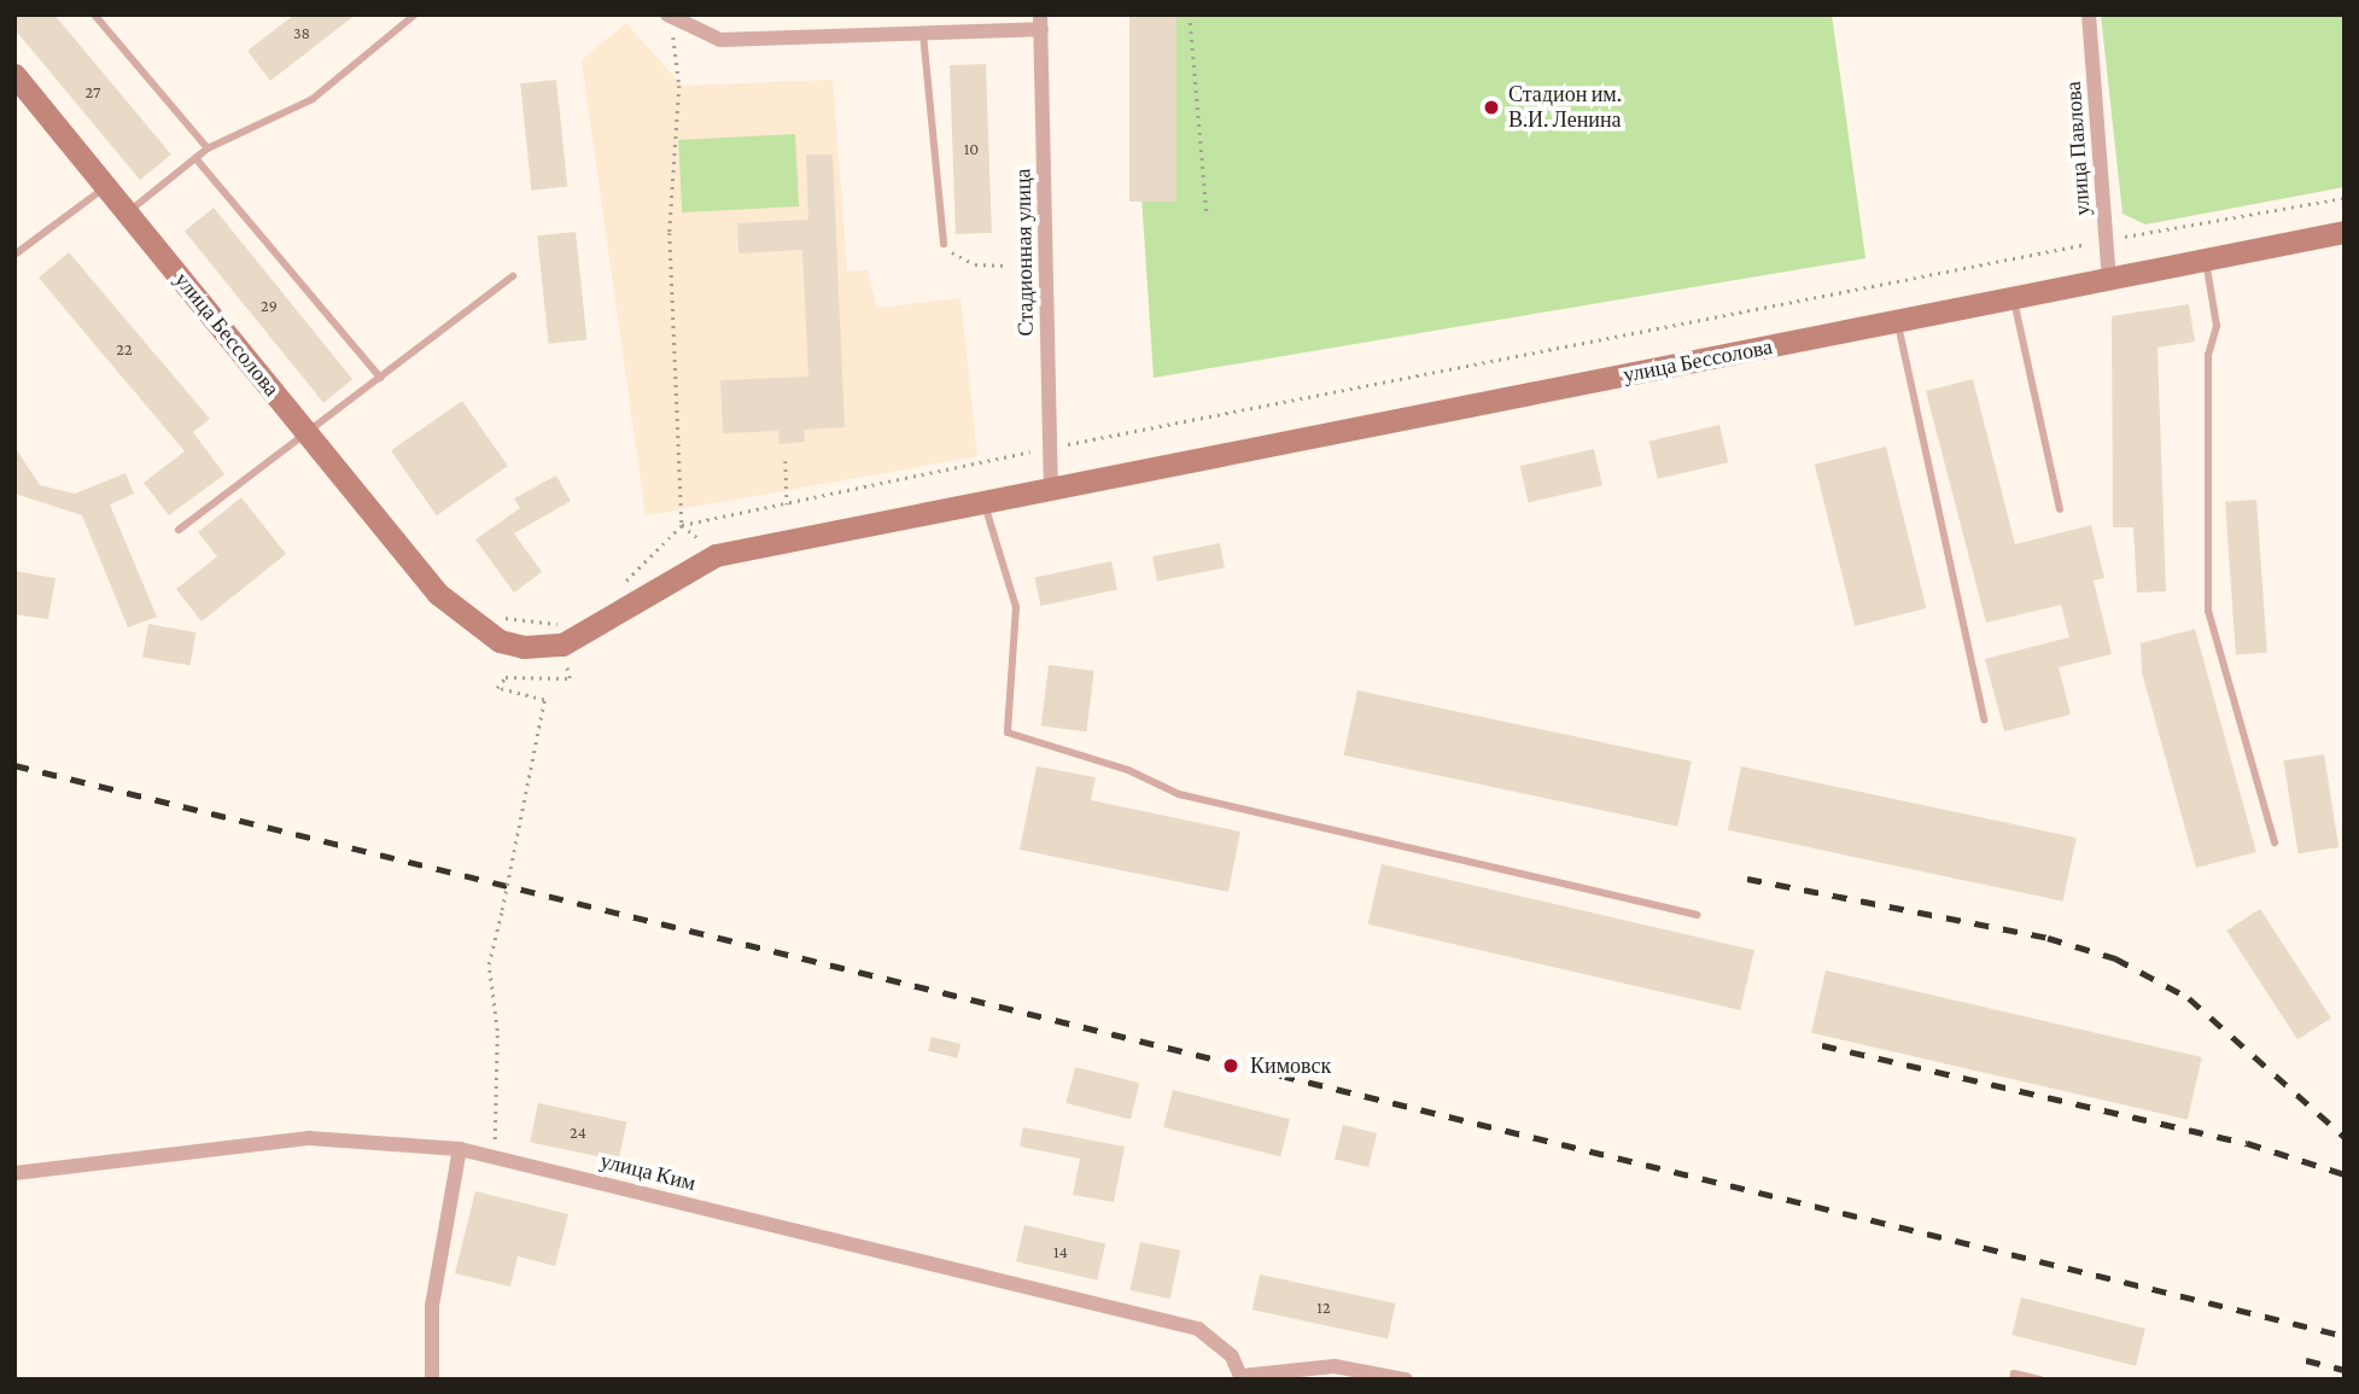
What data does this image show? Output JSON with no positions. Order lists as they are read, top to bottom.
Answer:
{
  "streets": {
    "main road": ["улица Бессолова"],
    "street": ["улица Павлова", "Стадионная улица", "улица Ким"]
  },
  "crossings": [
    ["улица Павлова", "улица Бессолова"],
    ["Стадионная улица", "улица Бессолова"]
  ],
  "places": ["Стадион им. В.И. Ленина", "Кимовск"],
  "house_numbers": [
    "38",
    "27",
    "10",
    "29",
    "22",
    "24",
    "14",
    "12"
  ]
}
